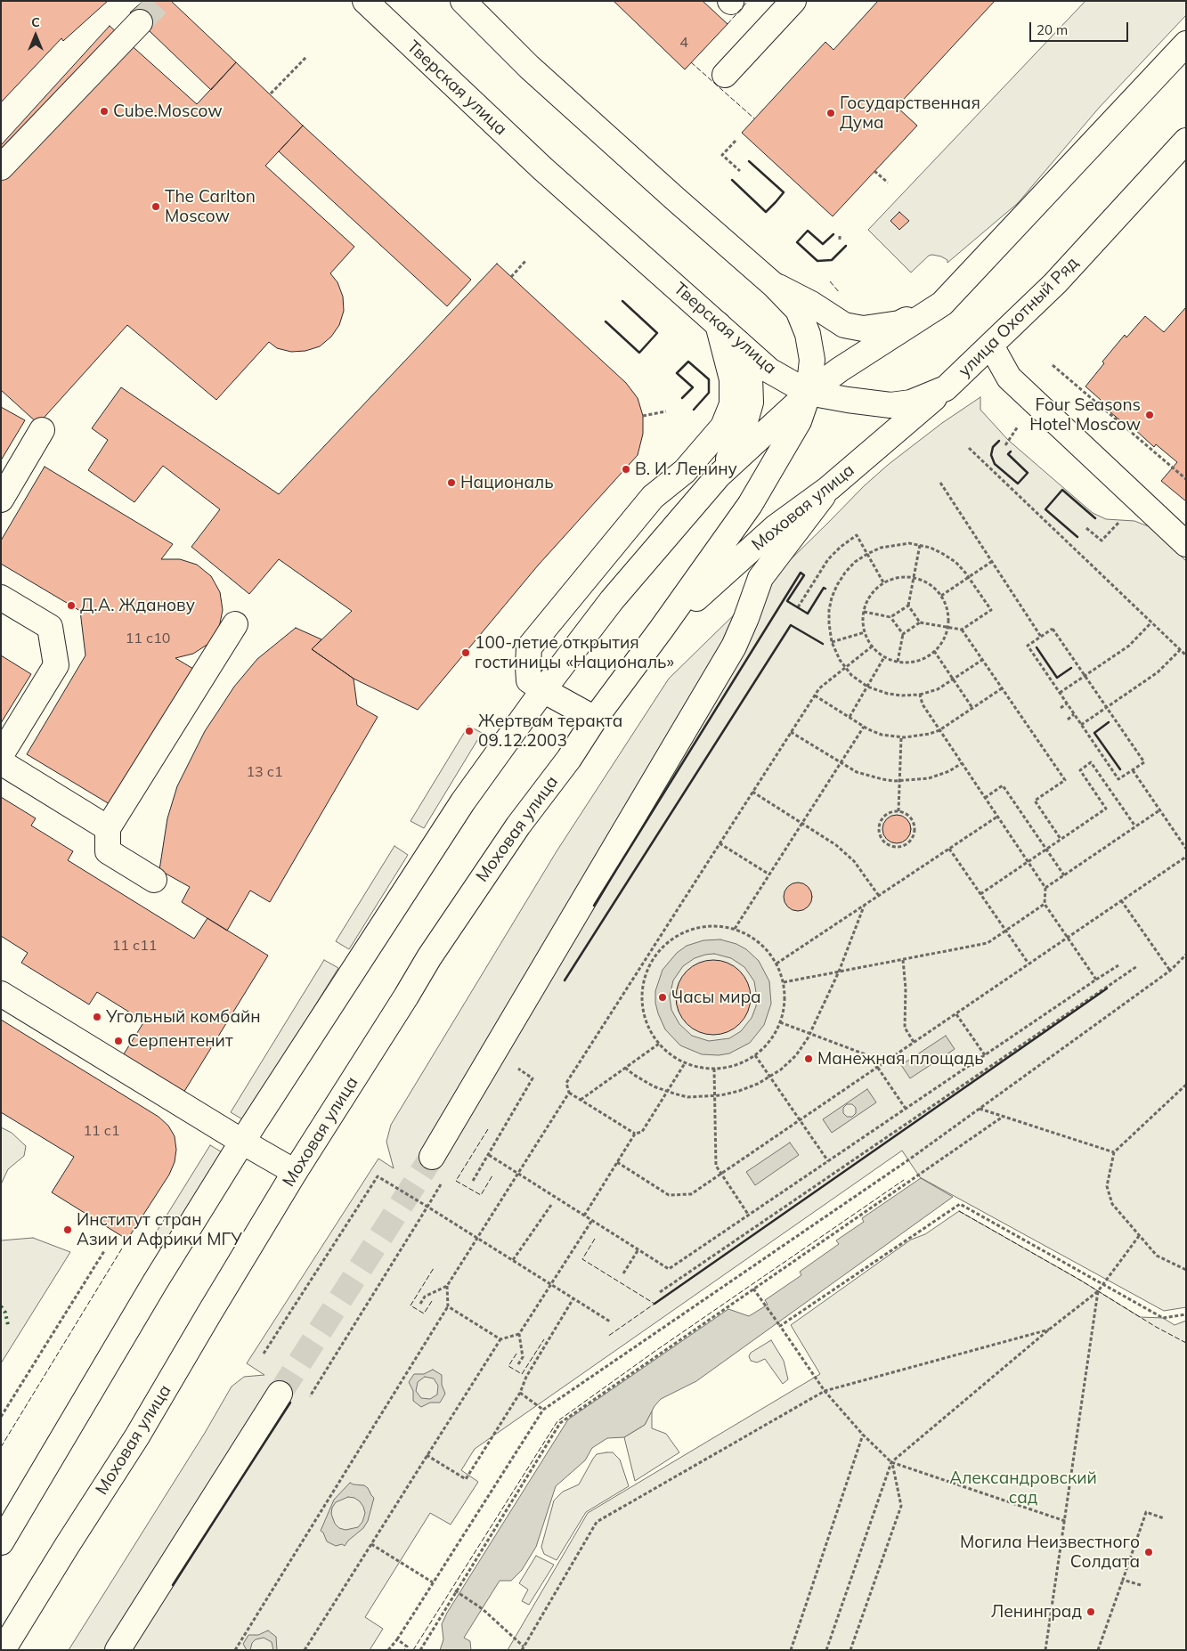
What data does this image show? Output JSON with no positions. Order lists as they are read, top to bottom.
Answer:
{
  "streets": {
    "main road": ["Тверская улица", "улица Охотный Ряд", "Моховая улица"]
  },
  "crossings": [
    ["Тверская улица", "улица Охотный Ряд"],
    ["Тверская улица", "Моховая улица"],
    ["улица Охотный Ряд", "Моховая улица"]
  ],
  "parks": ["Александровский сад"],
  "places": [
    "Cube.Moscow",
    "Государственная Дума",
    "The Carlton Moscow",
    "Four Seasons Hotel Moscow",
    "В. И. Ленину",
    "Националь",
    "Д.А. Жданову",
    "100-летие открытия гостиницы «Националь»",
    "Жертвам теракта 09.12.2003",
    "Часы мира",
    "Угольный комбайн",
    "Серпентенит",
    "Манежная площадь",
    "Институт стран Азии и Африки МГУ",
    "Могила Неизвестного Солдата",
    "Ленинград"
  ],
  "house_numbers": [
    "4",
    "11 с10",
    "13 с1",
    "11 с11",
    "11 с1"
  ],
  "scale_bar": "20 m",
  "north": "top"
}
